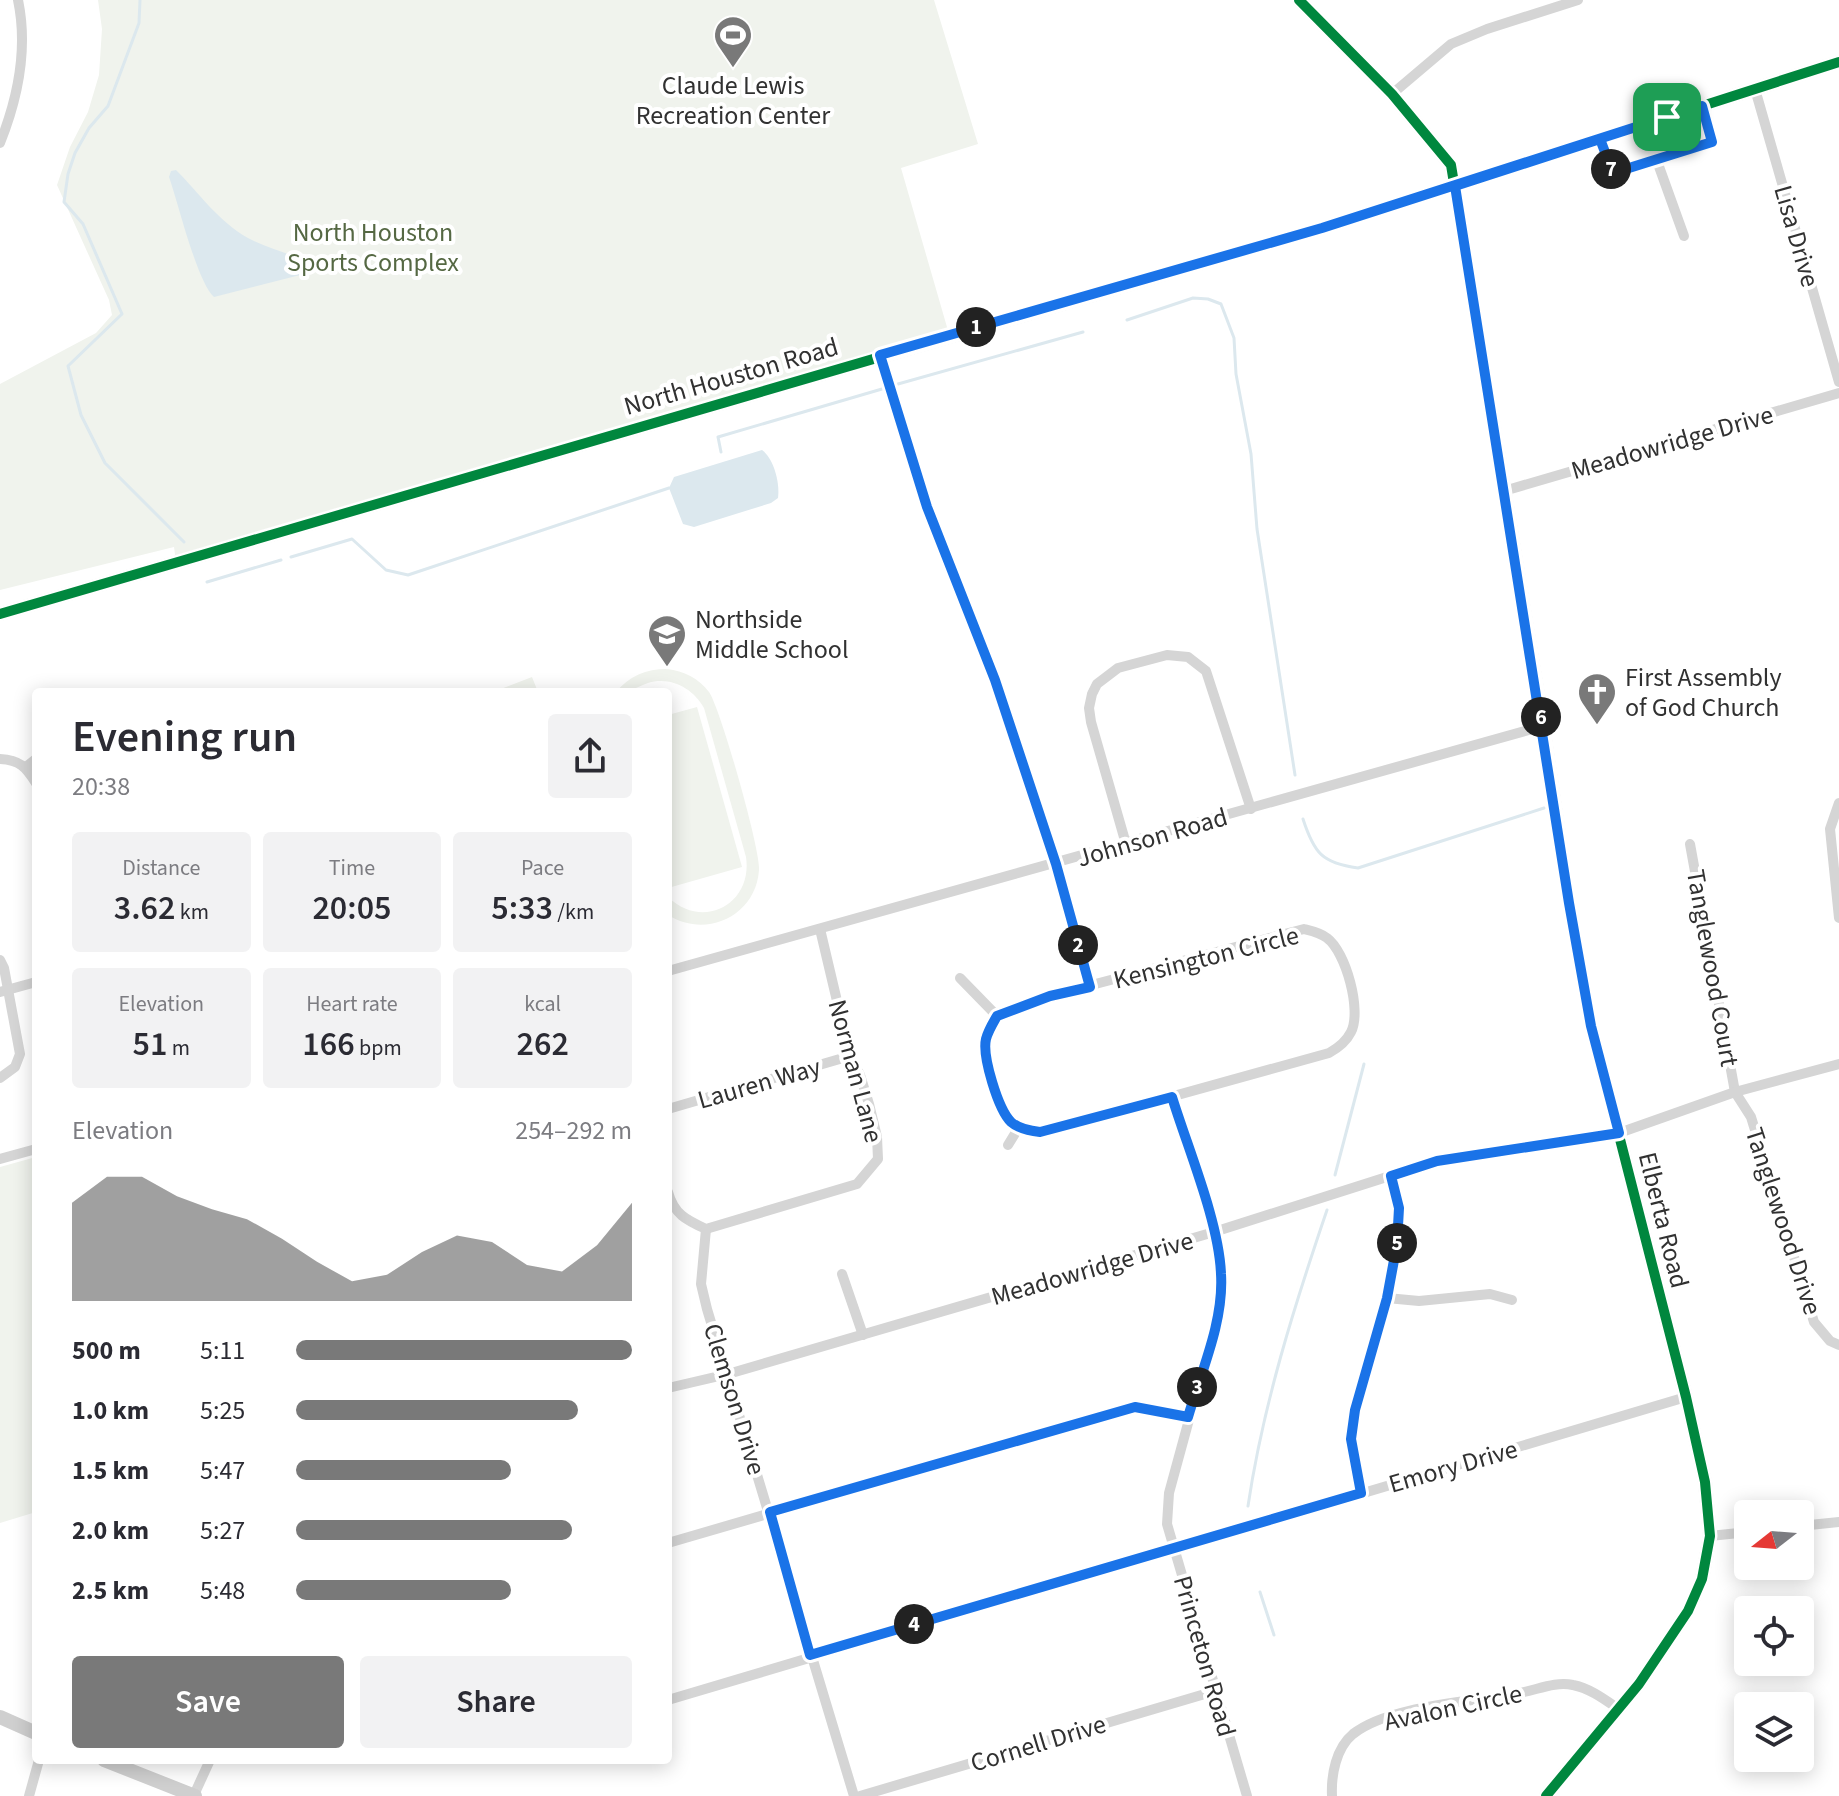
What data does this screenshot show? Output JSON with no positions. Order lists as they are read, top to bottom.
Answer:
{
  "streets": {
    "street": [
      "Lisa Drive",
      "North Houston Road",
      "Meadowridge Drive",
      "Johnson Road",
      "Kensington Circle",
      "Tanglewood Court",
      "Norman Lane",
      "Lauren Way",
      "Elberta Road",
      "Tanglewood Drive",
      "Clemson Drive",
      "Emory Drive",
      "Princeton Road",
      "Avalon Circle",
      "Cornell Drive"
    ]
  },
  "crossings": [
    ["Lisa Drive", "North Houston Road"],
    ["North Houston Road", "Elberta Road"],
    ["Meadowridge Drive", "Tanglewood Court"],
    ["Meadowridge Drive", "Elberta Road"],
    ["Meadowridge Drive", "Tanglewood Drive"],
    ["Meadowridge Drive", "Clemson Drive"],
    ["Meadowridge Drive", "Princeton Road"],
    ["Johnson Road", "Norman Lane"],
    ["Johnson Road", "Elberta Road"],
    ["Kensington Circle", "Princeton Road"],
    ["Tanglewood Court", "Tanglewood Drive"],
    ["Norman Lane", "Lauren Way"],
    ["Norman Lane", "Clemson Drive"],
    ["Elberta Road", "Emory Drive"],
    ["Elberta Road", "Avalon Circle"],
    ["Clemson Drive", "Emory Drive"],
    ["Clemson Drive", "Cornell Drive"],
    ["Emory Drive", "Princeton Road"],
    ["Princeton Road", "Cornell Drive"]
  ],
  "parks": ["North Houston Sports Complex"],
  "places": {
    "sports": ["Claude Lewis Recreation Center"],
    "school or university": ["Northside Middle School"],
    "church": ["First Assembly of God Church"]
  },
  "north": "left",
  "page": {
    "pins": [
      "7",
      "1",
      "6",
      "2",
      "5",
      "3",
      "4"
    ],
    "heading": ["Evening run", "20:38"],
    "stats": [
      ["Distance", "3.62 km"],
      ["Time", "20:05"],
      ["Pace", "5:33 /km"],
      ["Elevation", "51 m"],
      ["Heart rate", "166 bpm"],
      ["kcal", "262"]
    ],
    "chart": ["Elevation", "254–292 m"],
    "list": [
      {
        "name": "500 m",
        "note": "5:11"
      },
      {
        "name": "1.0 km",
        "note": "5:25"
      },
      {
        "name": "1.5 km",
        "note": "5:47"
      },
      {
        "name": "2.0 km",
        "note": "5:27"
      },
      {
        "name": "2.5 km",
        "note": "5:48"
      }
    ],
    "buttons": ["Save", "Share"]
  }
}
